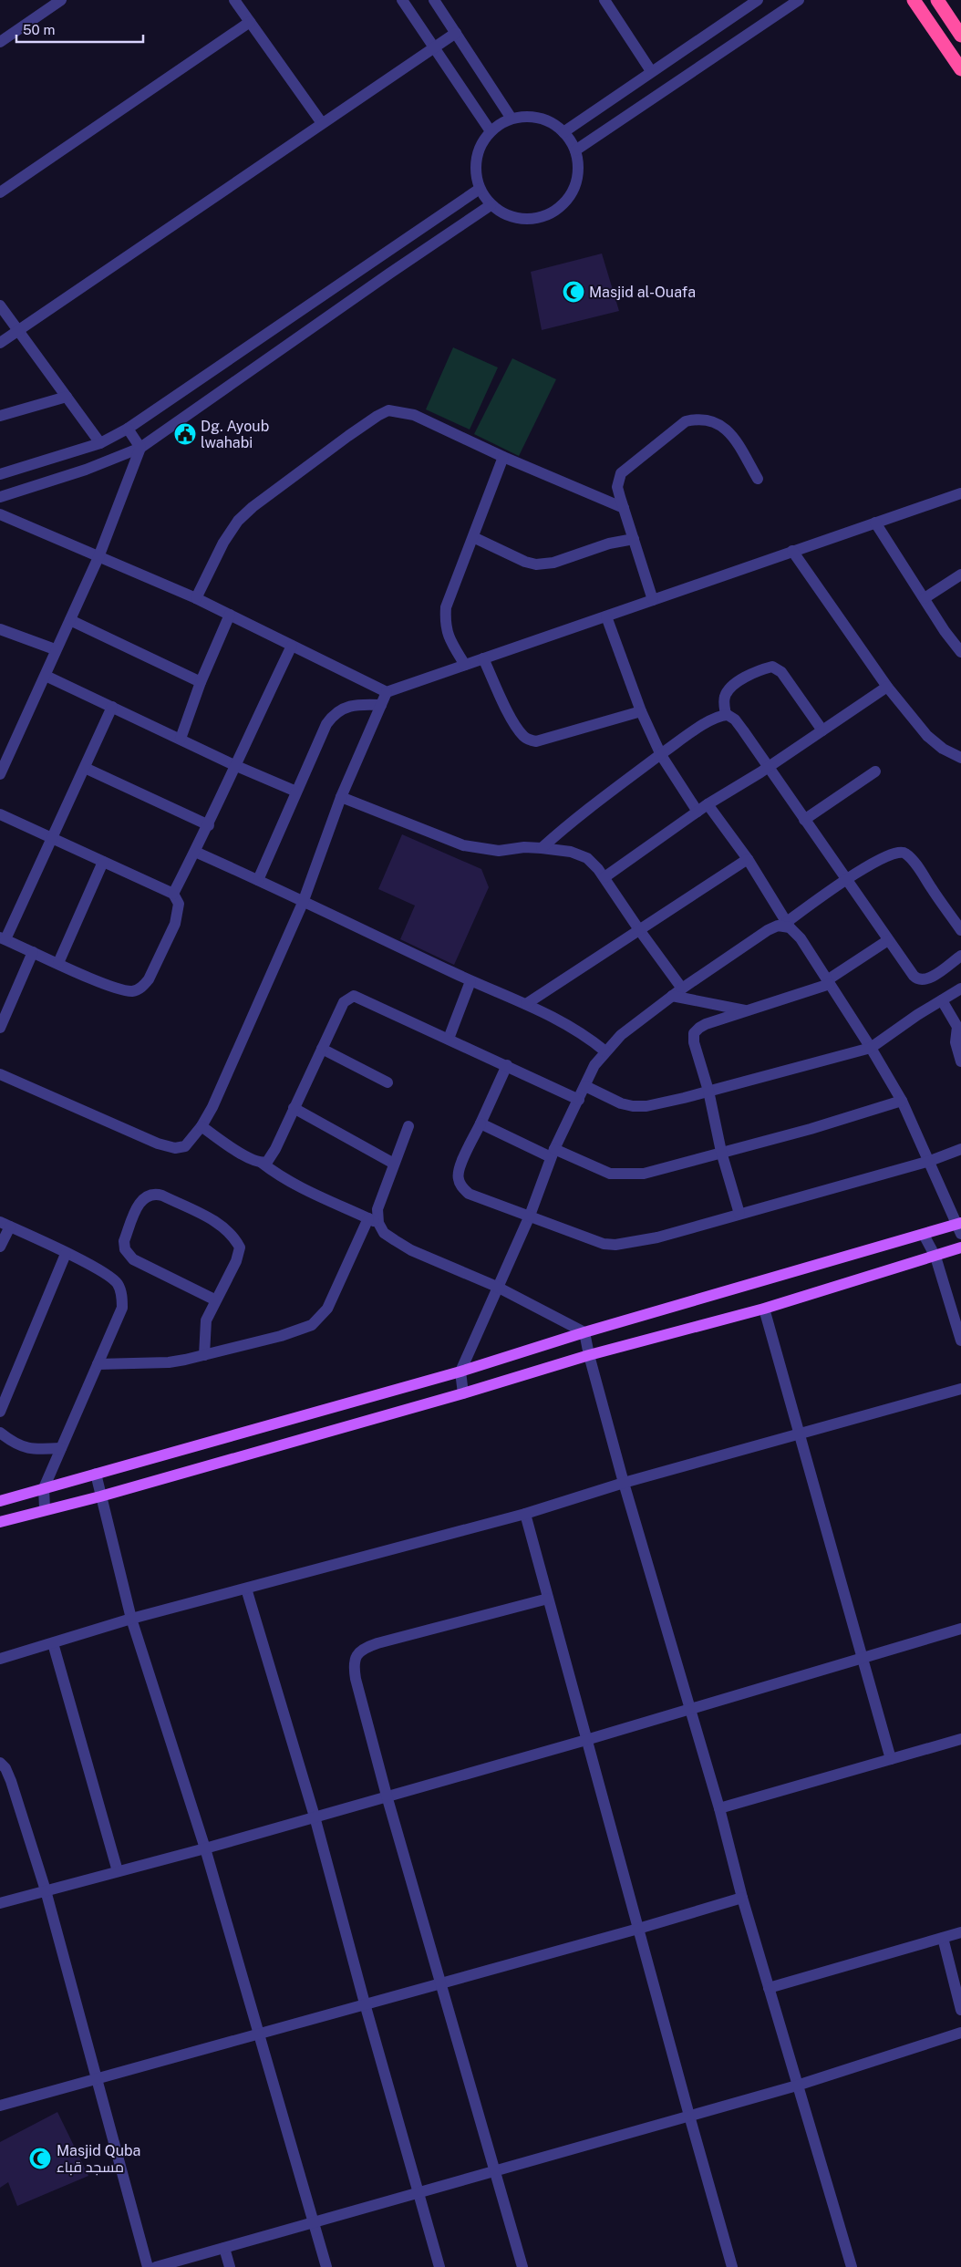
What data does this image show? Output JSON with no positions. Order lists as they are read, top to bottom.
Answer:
{
  "places": {
    "mosque": ["Masjid al-Ouafa", "Masjid Quba مسجد قباء"],
    "public building": ["Dg. Ayoub lwahabi"]
  },
  "scale_bar": "50 m"
}
